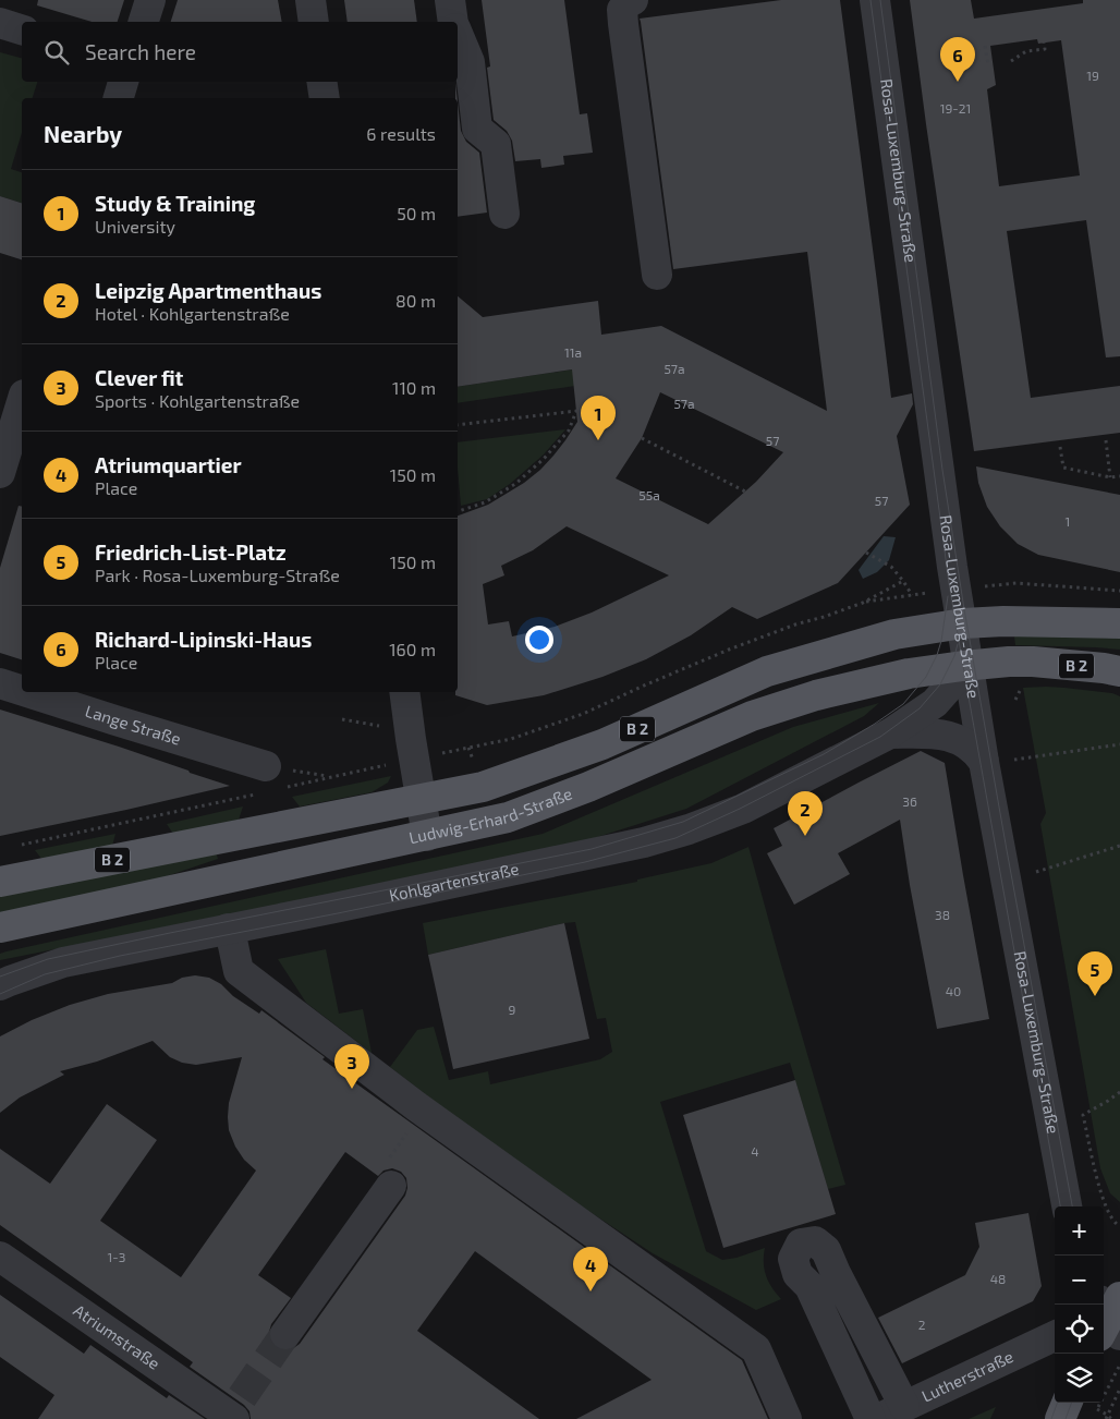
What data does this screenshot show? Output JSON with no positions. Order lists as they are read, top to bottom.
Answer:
{
  "streets": {
    "main road": ["B 2", "Ludwig-Erhard-Straße"],
    "street": [
      "Rosa-Luxemburg-Straße",
      "Lange Straße",
      "Kohlgartenstraße",
      "Atriumstraße",
      "Lutherstraße"
    ]
  },
  "crossings": [
    ["Rosa-Luxemburg-Straße", "B 2"],
    ["Rosa-Luxemburg-Straße", "Ludwig-Erhard-Straße"],
    ["Rosa-Luxemburg-Straße", "Kohlgartenstraße"],
    ["B 2", "Ludwig-Erhard-Straße"],
    ["B 2", "Kohlgartenstraße"],
    ["Ludwig-Erhard-Straße", "Kohlgartenstraße"]
  ],
  "house_numbers": [
    "19",
    "19-21",
    "11a",
    "57a",
    "57a",
    "57",
    "55a",
    "57",
    "1",
    "36",
    "38",
    "40",
    "9",
    "4",
    "1-3",
    "48",
    "2"
  ],
  "page": {
    "search": "Search here",
    "pins": [
      "6",
      "1",
      "2",
      "5",
      "3",
      "4"
    ],
    "heading": ["Nearby", "6 results"],
    "list": [
      {
        "mark": "1",
        "name": "Study & Training",
        "note": "University",
        "value": "50 m"
      },
      {
        "mark": "2",
        "name": "Leipzig Apartmenthaus",
        "note": "Hotel · Kohlgartenstraße",
        "value": "80 m"
      },
      {
        "mark": "3",
        "name": "Clever fit",
        "note": "Sports · Kohlgartenstraße",
        "value": "110 m"
      },
      {
        "mark": "4",
        "name": "Atriumquartier",
        "note": "Place",
        "value": "150 m"
      },
      {
        "mark": "5",
        "name": "Friedrich-List-Platz",
        "note": "Park · Rosa-Luxemburg-Straße",
        "value": "150 m"
      },
      {
        "mark": "6",
        "name": "Richard-Lipinski-Haus",
        "note": "Place",
        "value": "160 m"
      }
    ],
    "map_buttons": ["+", "−"]
  }
}
